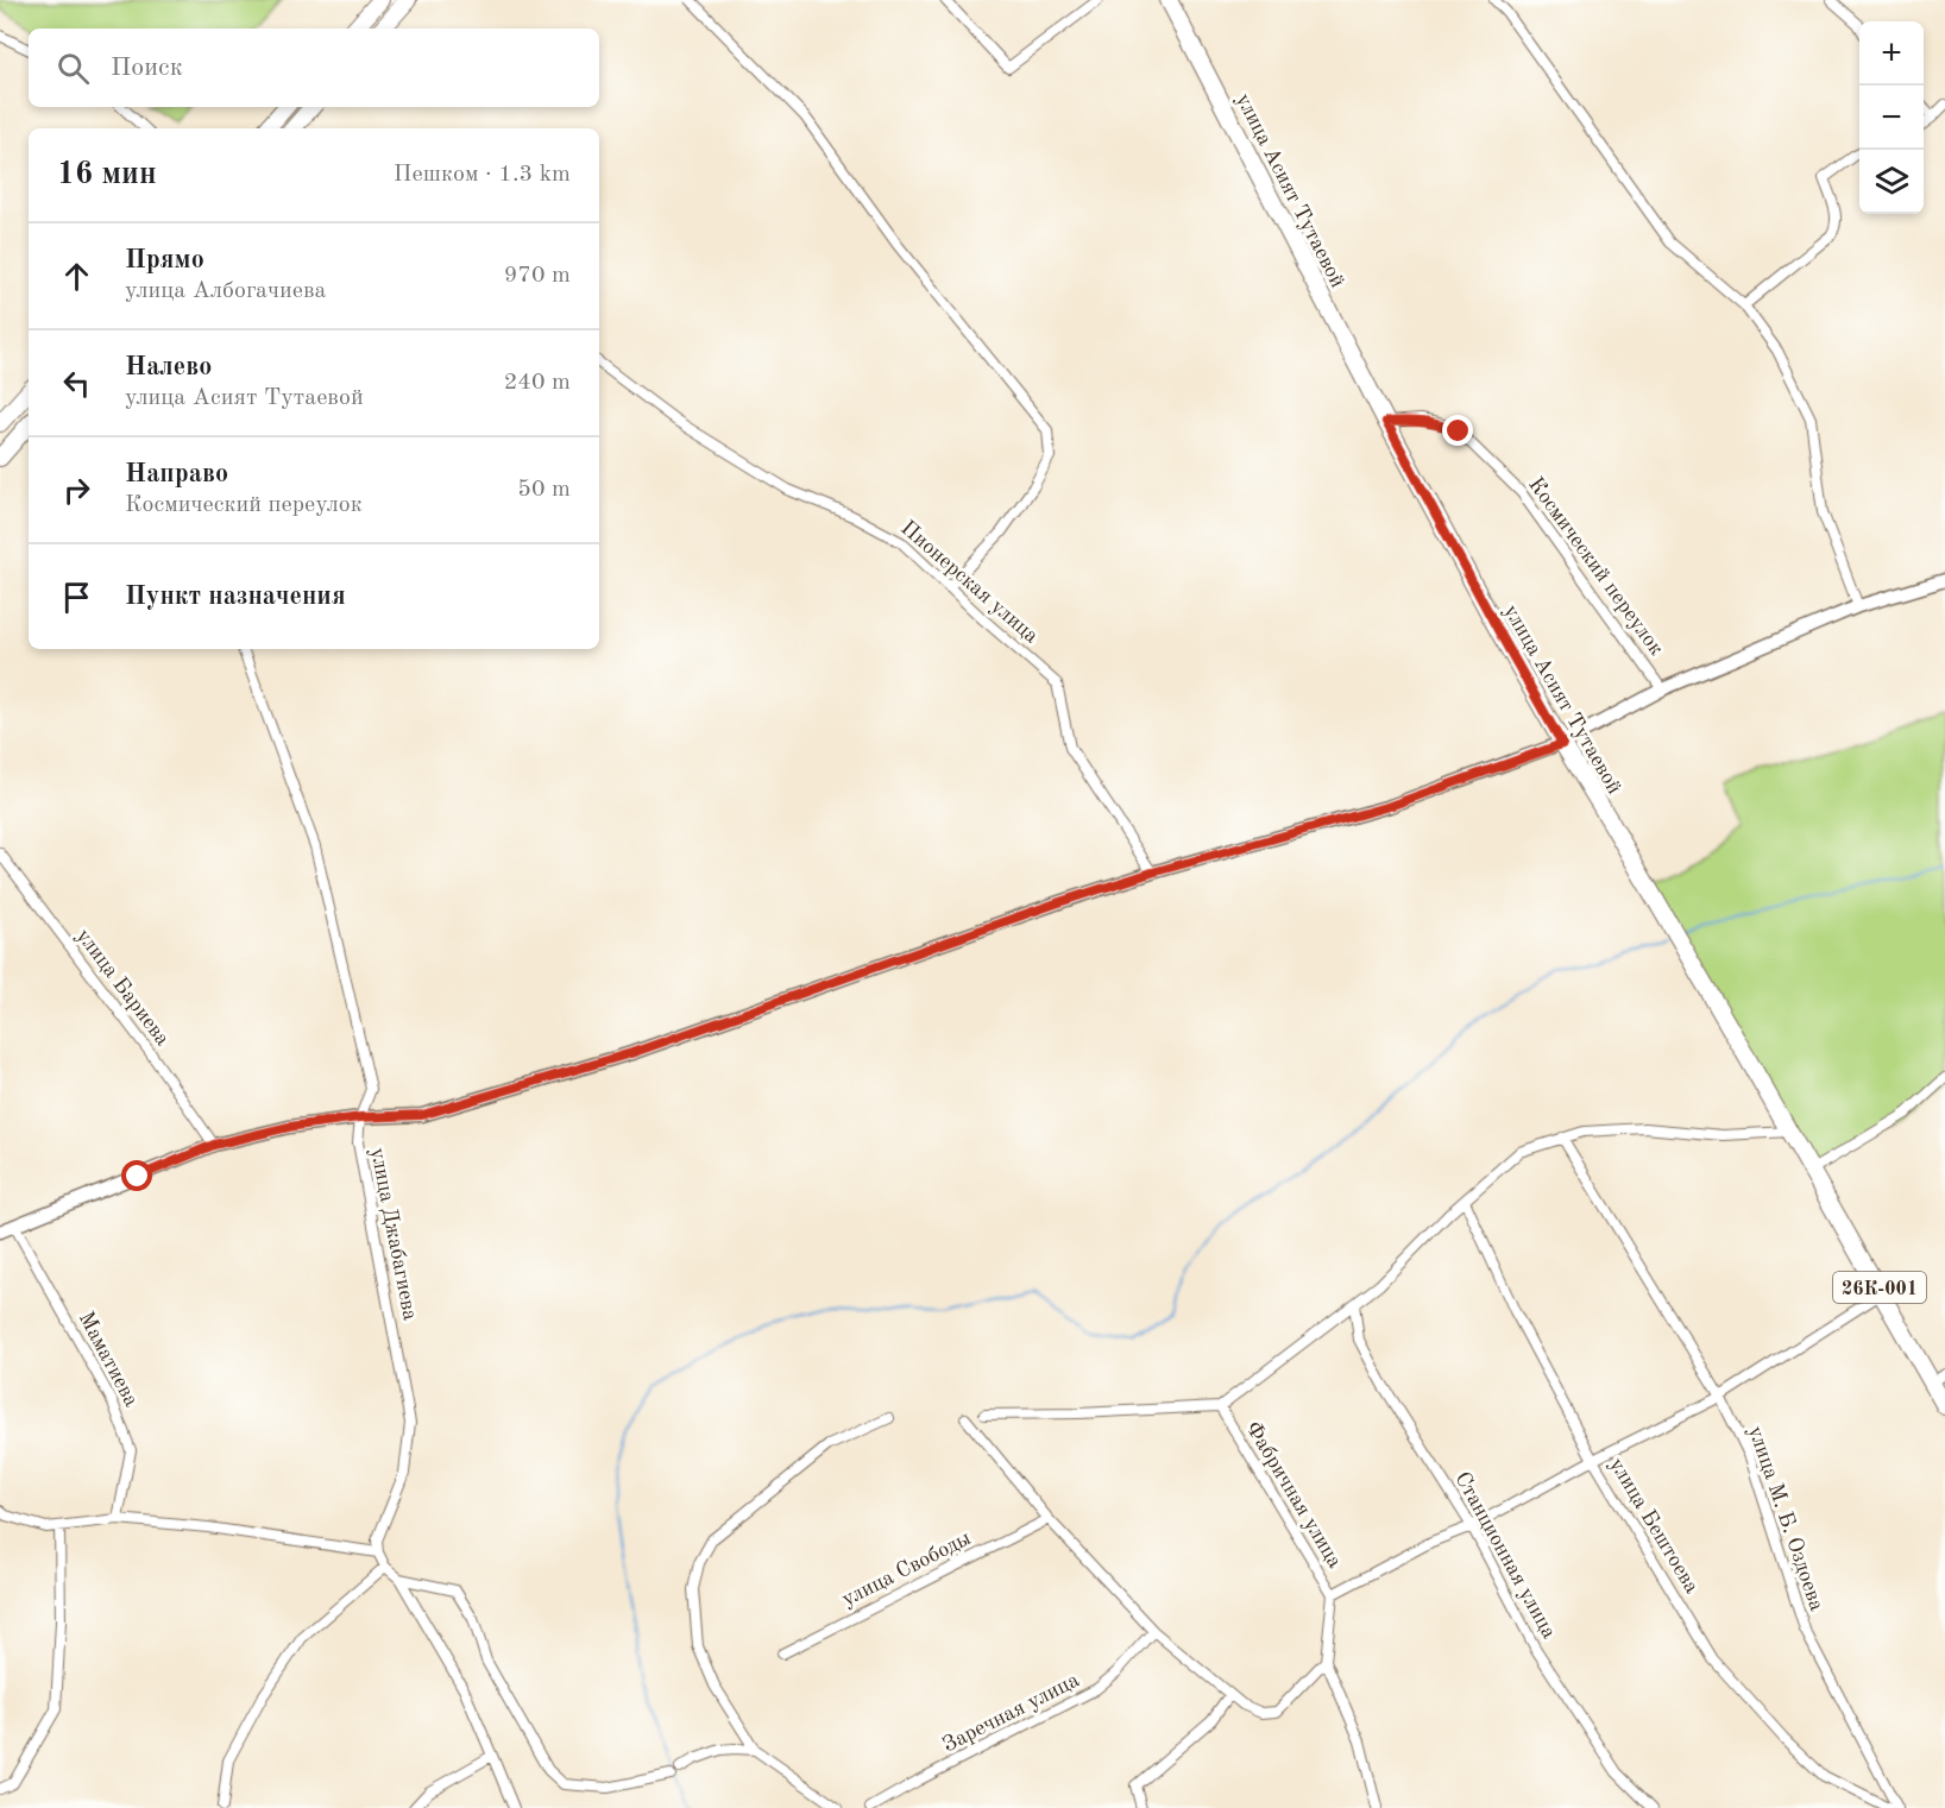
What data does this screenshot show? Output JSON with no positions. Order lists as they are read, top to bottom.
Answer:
{
  "streets": {
    "main road": ["улица Асият Тутаевой", "26К-001"],
    "street": [
      "Космический переулок",
      "Пионерская улица",
      "улица Бариева",
      "улица Джабагиева",
      "Маматиева",
      "Фабричная улица",
      "улица М. Б. Оздоева",
      "улица Бештоева",
      "Станционная улица",
      "улица Свободы",
      "Заречная улица"
    ]
  },
  "crossings": [
    ["улица Асият Тутаевой", "Космический переулок"]
  ],
  "page": {
    "map_buttons": ["+", "−"],
    "search": "Поиск",
    "heading": ["16 мин", "Пешком · 1.3 km"],
    "list": [
      ["Прямо", "улица Албогачиева", "970 m"],
      ["Налево", "улица Асият Тутаевой", "240 m"],
      ["Направо", "Космический переулок", "50 m"],
      "Пункт назначения"
    ]
  }
}
